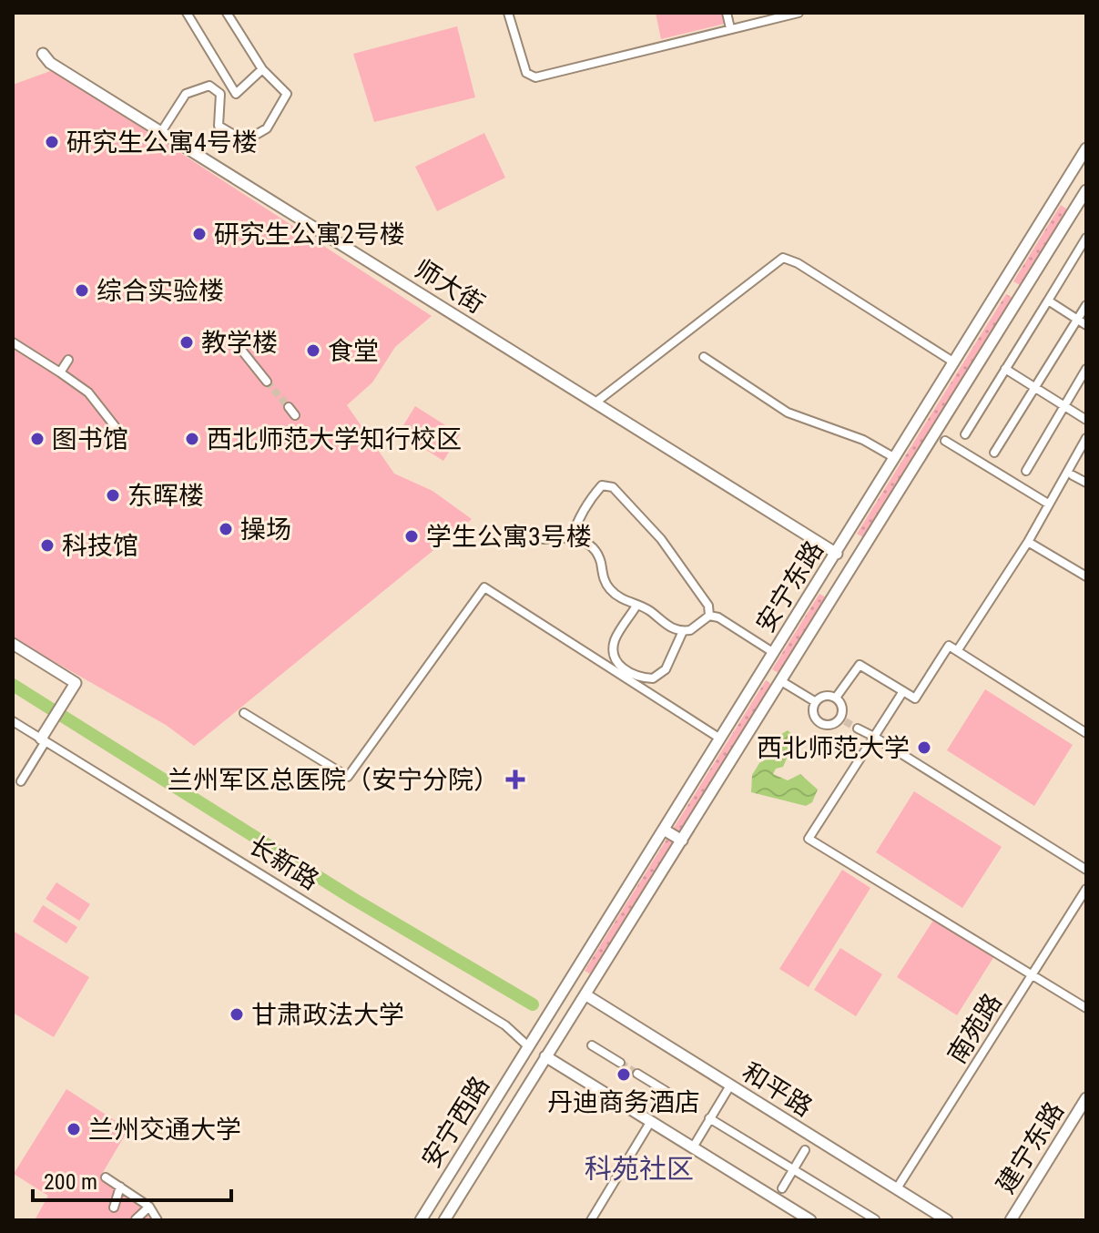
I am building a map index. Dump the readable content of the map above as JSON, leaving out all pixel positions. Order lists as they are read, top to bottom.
{
  "streets": {
    "main road": [
      "师大街",
      "安宁东路",
      "和平路",
      "安宁西路",
      "建宁东路"
    ],
    "street": ["长新路", "南苑路"]
  },
  "crossings": [
    ["师大街", "安宁东路"],
    ["安宁东路", "长新路"],
    ["安宁东路", "和平路"],
    ["安宁东路", "安宁西路"],
    ["长新路", "安宁西路"],
    ["南苑路", "和平路"]
  ],
  "districts": ["科苑社区"],
  "places": {
    "other": [
      "研究生公寓4号楼",
      "研究生公寓2号楼",
      "综合实验楼",
      "教学楼",
      "食堂",
      "图书馆",
      "西北师范大学知行校区",
      "东晖楼",
      "操场",
      "学生公寓3号楼",
      "科技馆",
      "西北师范大学",
      "甘肃政法大学",
      "丹迪商务酒店",
      "兰州交通大学"
    ],
    "health": ["兰州军区总医院（安宁分院）"]
  },
  "scale_bar": "200 m"
}
